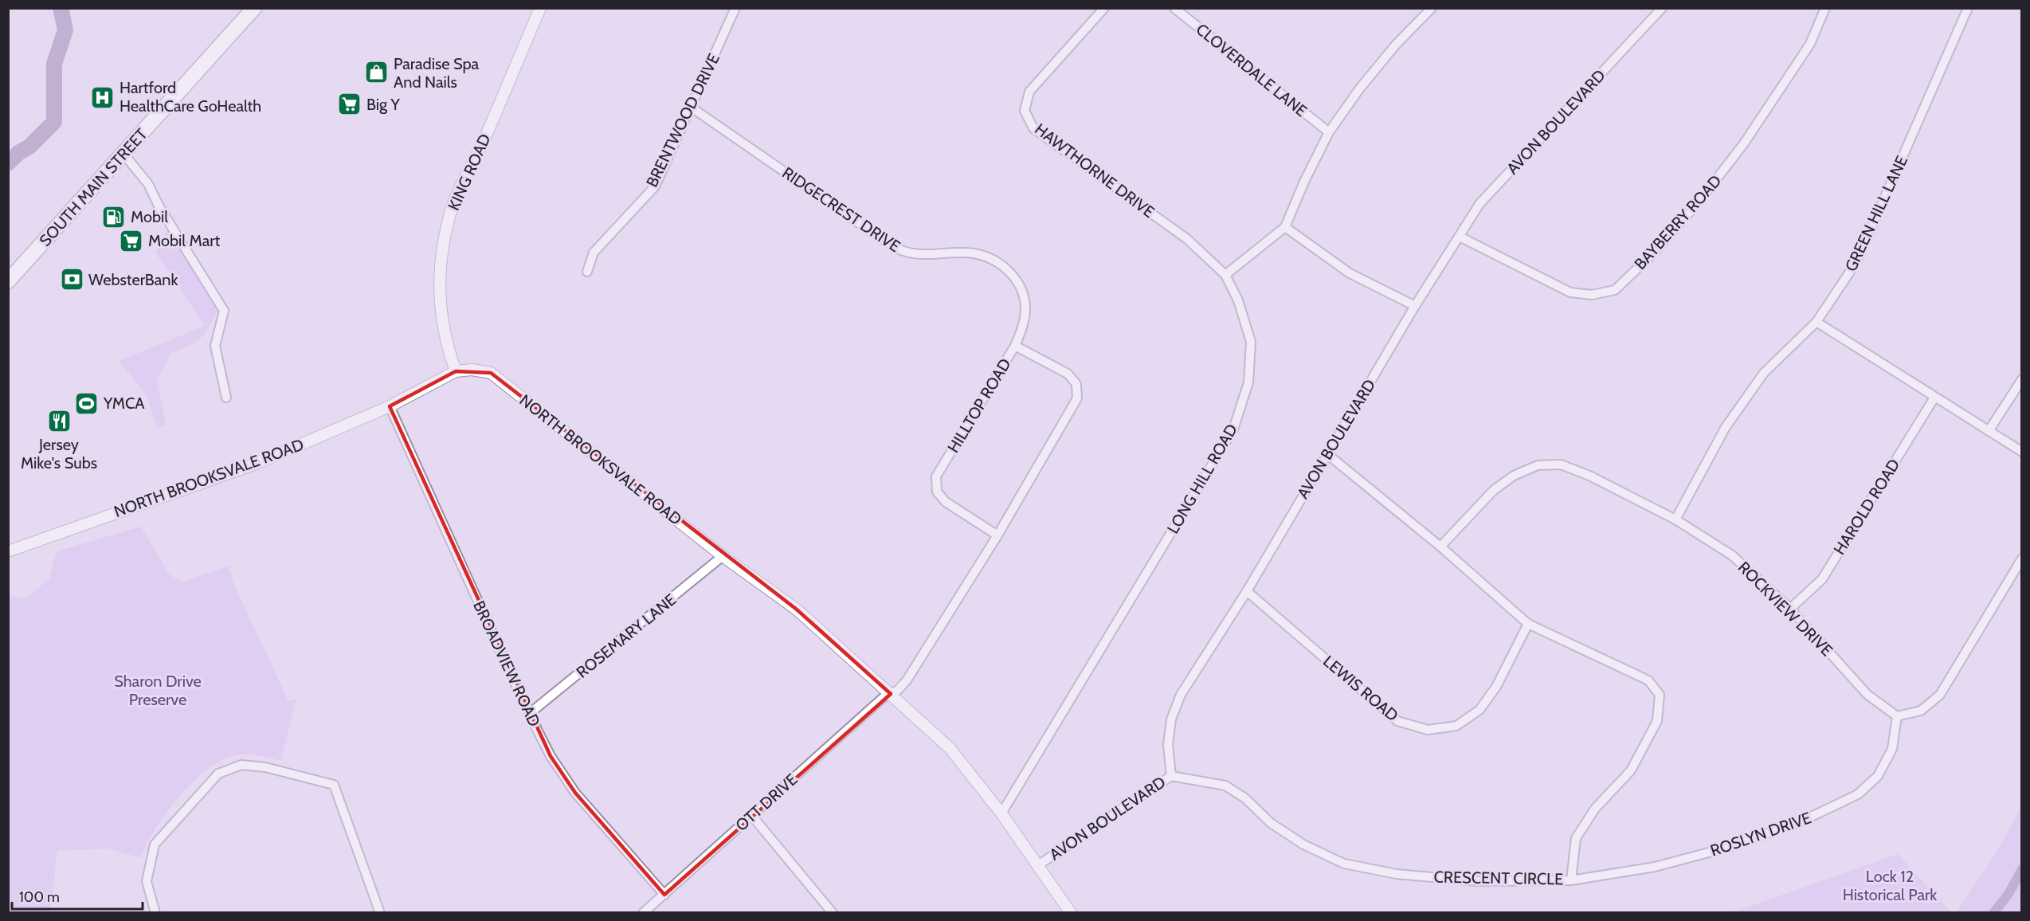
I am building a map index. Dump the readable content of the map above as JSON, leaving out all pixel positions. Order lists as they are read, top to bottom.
{
  "streets": {
    "highway": ["SOUTH MAIN STREET"],
    "main road": ["KING ROAD", "NORTH BROOKSVALE ROAD"],
    "street": [
      "CLOVERDALE LANE",
      "BRENTWOOD DRIVE",
      "AVON BOULEVARD",
      "HAWTHORNE DRIVE",
      "RIDGECREST DRIVE",
      "GREEN HILL LANE",
      "BAYBERRY ROAD",
      "HILLTOP ROAD",
      "LONG HILL ROAD",
      "HAROLD ROAD",
      "ROCKVIEW DRIVE",
      "ROSEMARY LANE",
      "BROADVIEW ROAD",
      "LEWIS ROAD",
      "OTT DRIVE",
      "ROSLYN DRIVE",
      "CRESCENT CIRCLE"
    ]
  },
  "crossings": [
    ["BRENTWOOD DRIVE", "RIDGECREST DRIVE"],
    ["AVON BOULEVARD", "BAYBERRY ROAD"],
    ["AVON BOULEVARD", "NORTH BROOKSVALE ROAD"],
    ["AVON BOULEVARD", "LEWIS ROAD"],
    ["AVON BOULEVARD", "CRESCENT CIRCLE"],
    ["HAWTHORNE DRIVE", "LONG HILL ROAD"],
    ["KING ROAD", "NORTH BROOKSVALE ROAD"],
    ["RIDGECREST DRIVE", "HILLTOP ROAD"],
    ["GREEN HILL LANE", "ROCKVIEW DRIVE"],
    ["HILLTOP ROAD", "NORTH BROOKSVALE ROAD"],
    ["HILLTOP ROAD", "OTT DRIVE"],
    ["NORTH BROOKSVALE ROAD", "LONG HILL ROAD"],
    ["NORTH BROOKSVALE ROAD", "ROSEMARY LANE"],
    ["NORTH BROOKSVALE ROAD", "BROADVIEW ROAD"],
    ["NORTH BROOKSVALE ROAD", "OTT DRIVE"],
    ["HAROLD ROAD", "ROCKVIEW DRIVE"],
    ["ROCKVIEW DRIVE", "ROSLYN DRIVE"],
    ["ROCKVIEW DRIVE", "CRESCENT CIRCLE"],
    ["ROSEMARY LANE", "BROADVIEW ROAD"],
    ["BROADVIEW ROAD", "OTT DRIVE"],
    ["LEWIS ROAD", "CRESCENT CIRCLE"],
    ["ROSLYN DRIVE", "CRESCENT CIRCLE"]
  ],
  "parks": ["Sharon Drive Preserve", "Lock 12 Historical Park"],
  "places": {
    "shop": ["Paradise Spa And Nails"],
    "hospital": ["Hartford HealthCare GoHealth"],
    "supermarket": ["Big Y", "Mobil Mart"],
    "fuel station": ["Mobil"],
    "bank": ["WebsterBank"],
    "sports": ["YMCA"],
    "restaurant": ["Jersey Mike's Subs"]
  },
  "scale_bar": "100 m"
}
